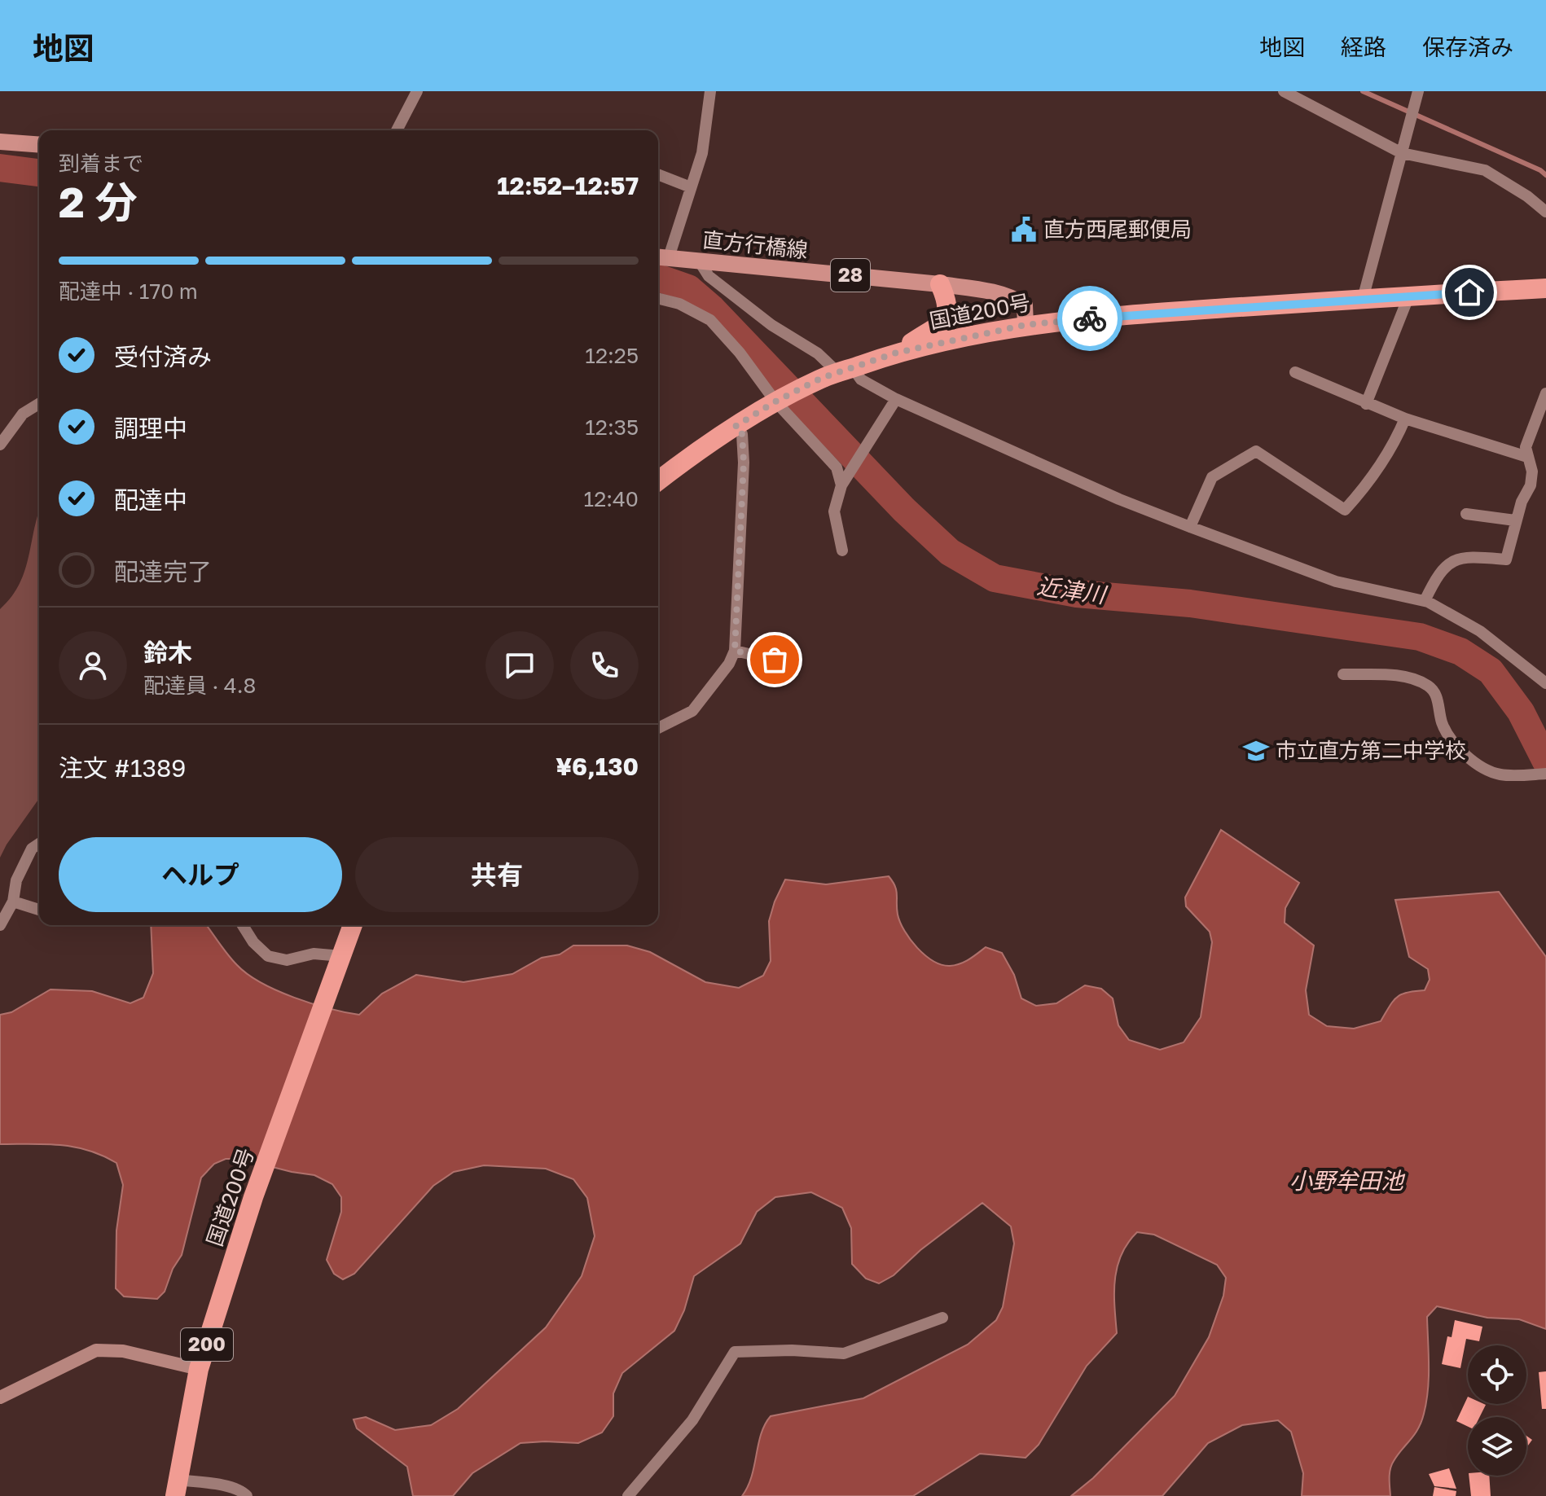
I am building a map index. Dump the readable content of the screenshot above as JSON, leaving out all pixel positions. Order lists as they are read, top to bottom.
{
  "streets": {
    "highway": ["国道200号", "200"],
    "main road": ["直方行橋線", "28"]
  },
  "crossings": [
    ["直方行橋線", "国道200号"]
  ],
  "water": ["近津川", "小野牟田池"],
  "places": {
    "public building": ["直方西尾郵便局"],
    "school or university": ["市立直方第二中学校"]
  },
  "page": {
    "header": "地図",
    "nav": ["地図", "経路", "保存済み"],
    "heading": ["2 分", "到着まで", "12:52–12:57"],
    "panel": [
      "鈴木",
      "配達員 · 4.8",
      "注文 #1389",
      "¥6,130"
    ],
    "bar": "配達中 · 170 m",
    "list": [
      ["受付済み", "12:25"],
      ["調理中", "12:35"],
      ["配達中", "12:40"],
      "配達完了"
    ],
    "buttons": ["ヘルプ", "共有"]
  }
}
